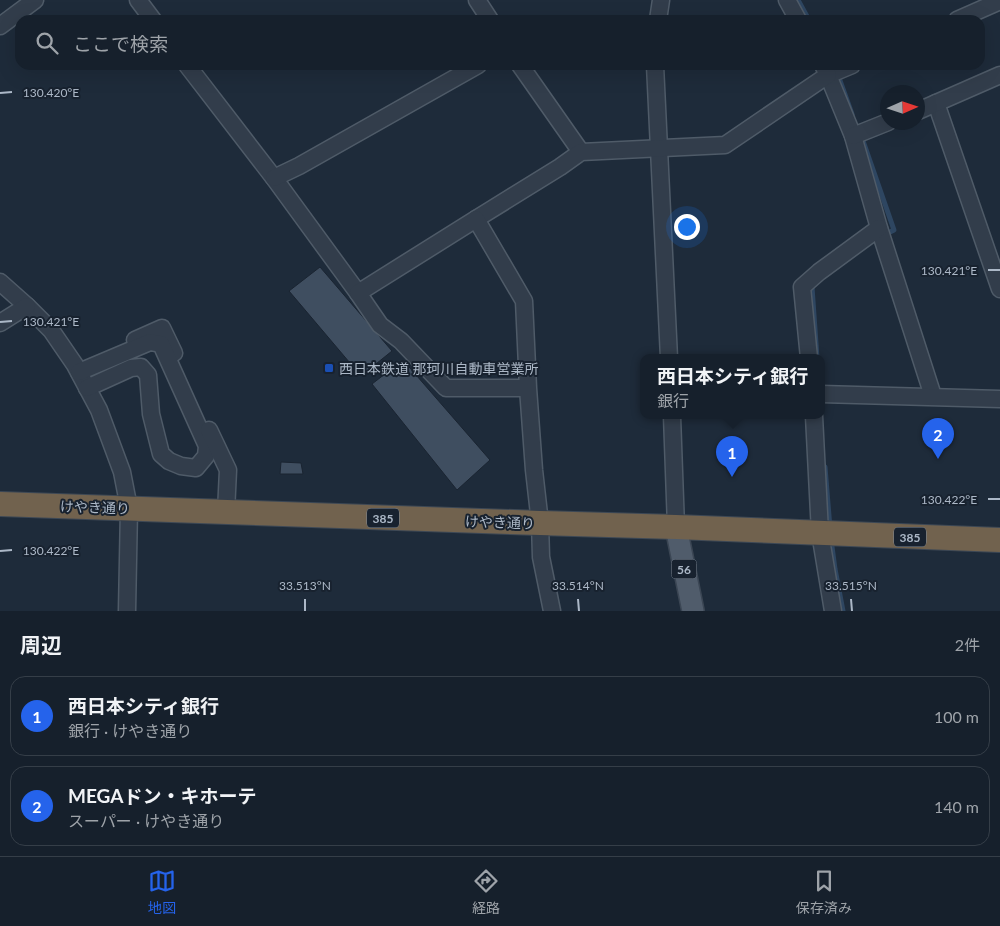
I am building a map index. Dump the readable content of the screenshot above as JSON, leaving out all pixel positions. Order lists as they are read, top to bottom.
{
  "streets": {
    "highway": ["けやき通り", "385"],
    "main road": ["56"]
  },
  "crossings": [
    ["けやき通り", "56"]
  ],
  "places": {
    "transit": ["西日本鉄道 那珂川自動車営業所"]
  },
  "north": "right",
  "page": {
    "search": "ここで検索",
    "popup": ["西日本シティ銀行", "銀行"],
    "pins": ["2", "1"],
    "heading": ["周辺", "2件"],
    "list": [
      {
        "mark": "1",
        "name": "西日本シティ銀行",
        "note": "銀行 · けやき通り",
        "value": "100 m"
      },
      {
        "mark": "2",
        "name": "MEGAドン・キホーテ",
        "note": "スーパー · けやき通り",
        "value": "140 m"
      }
    ],
    "nav": ["地図", "経路", "保存済み"]
  },
  "coordinates": [
    "130.420°E",
    "130.421°E",
    "130.422°E",
    "33.513°N",
    "33.514°N",
    "33.515°N"
  ]
}
